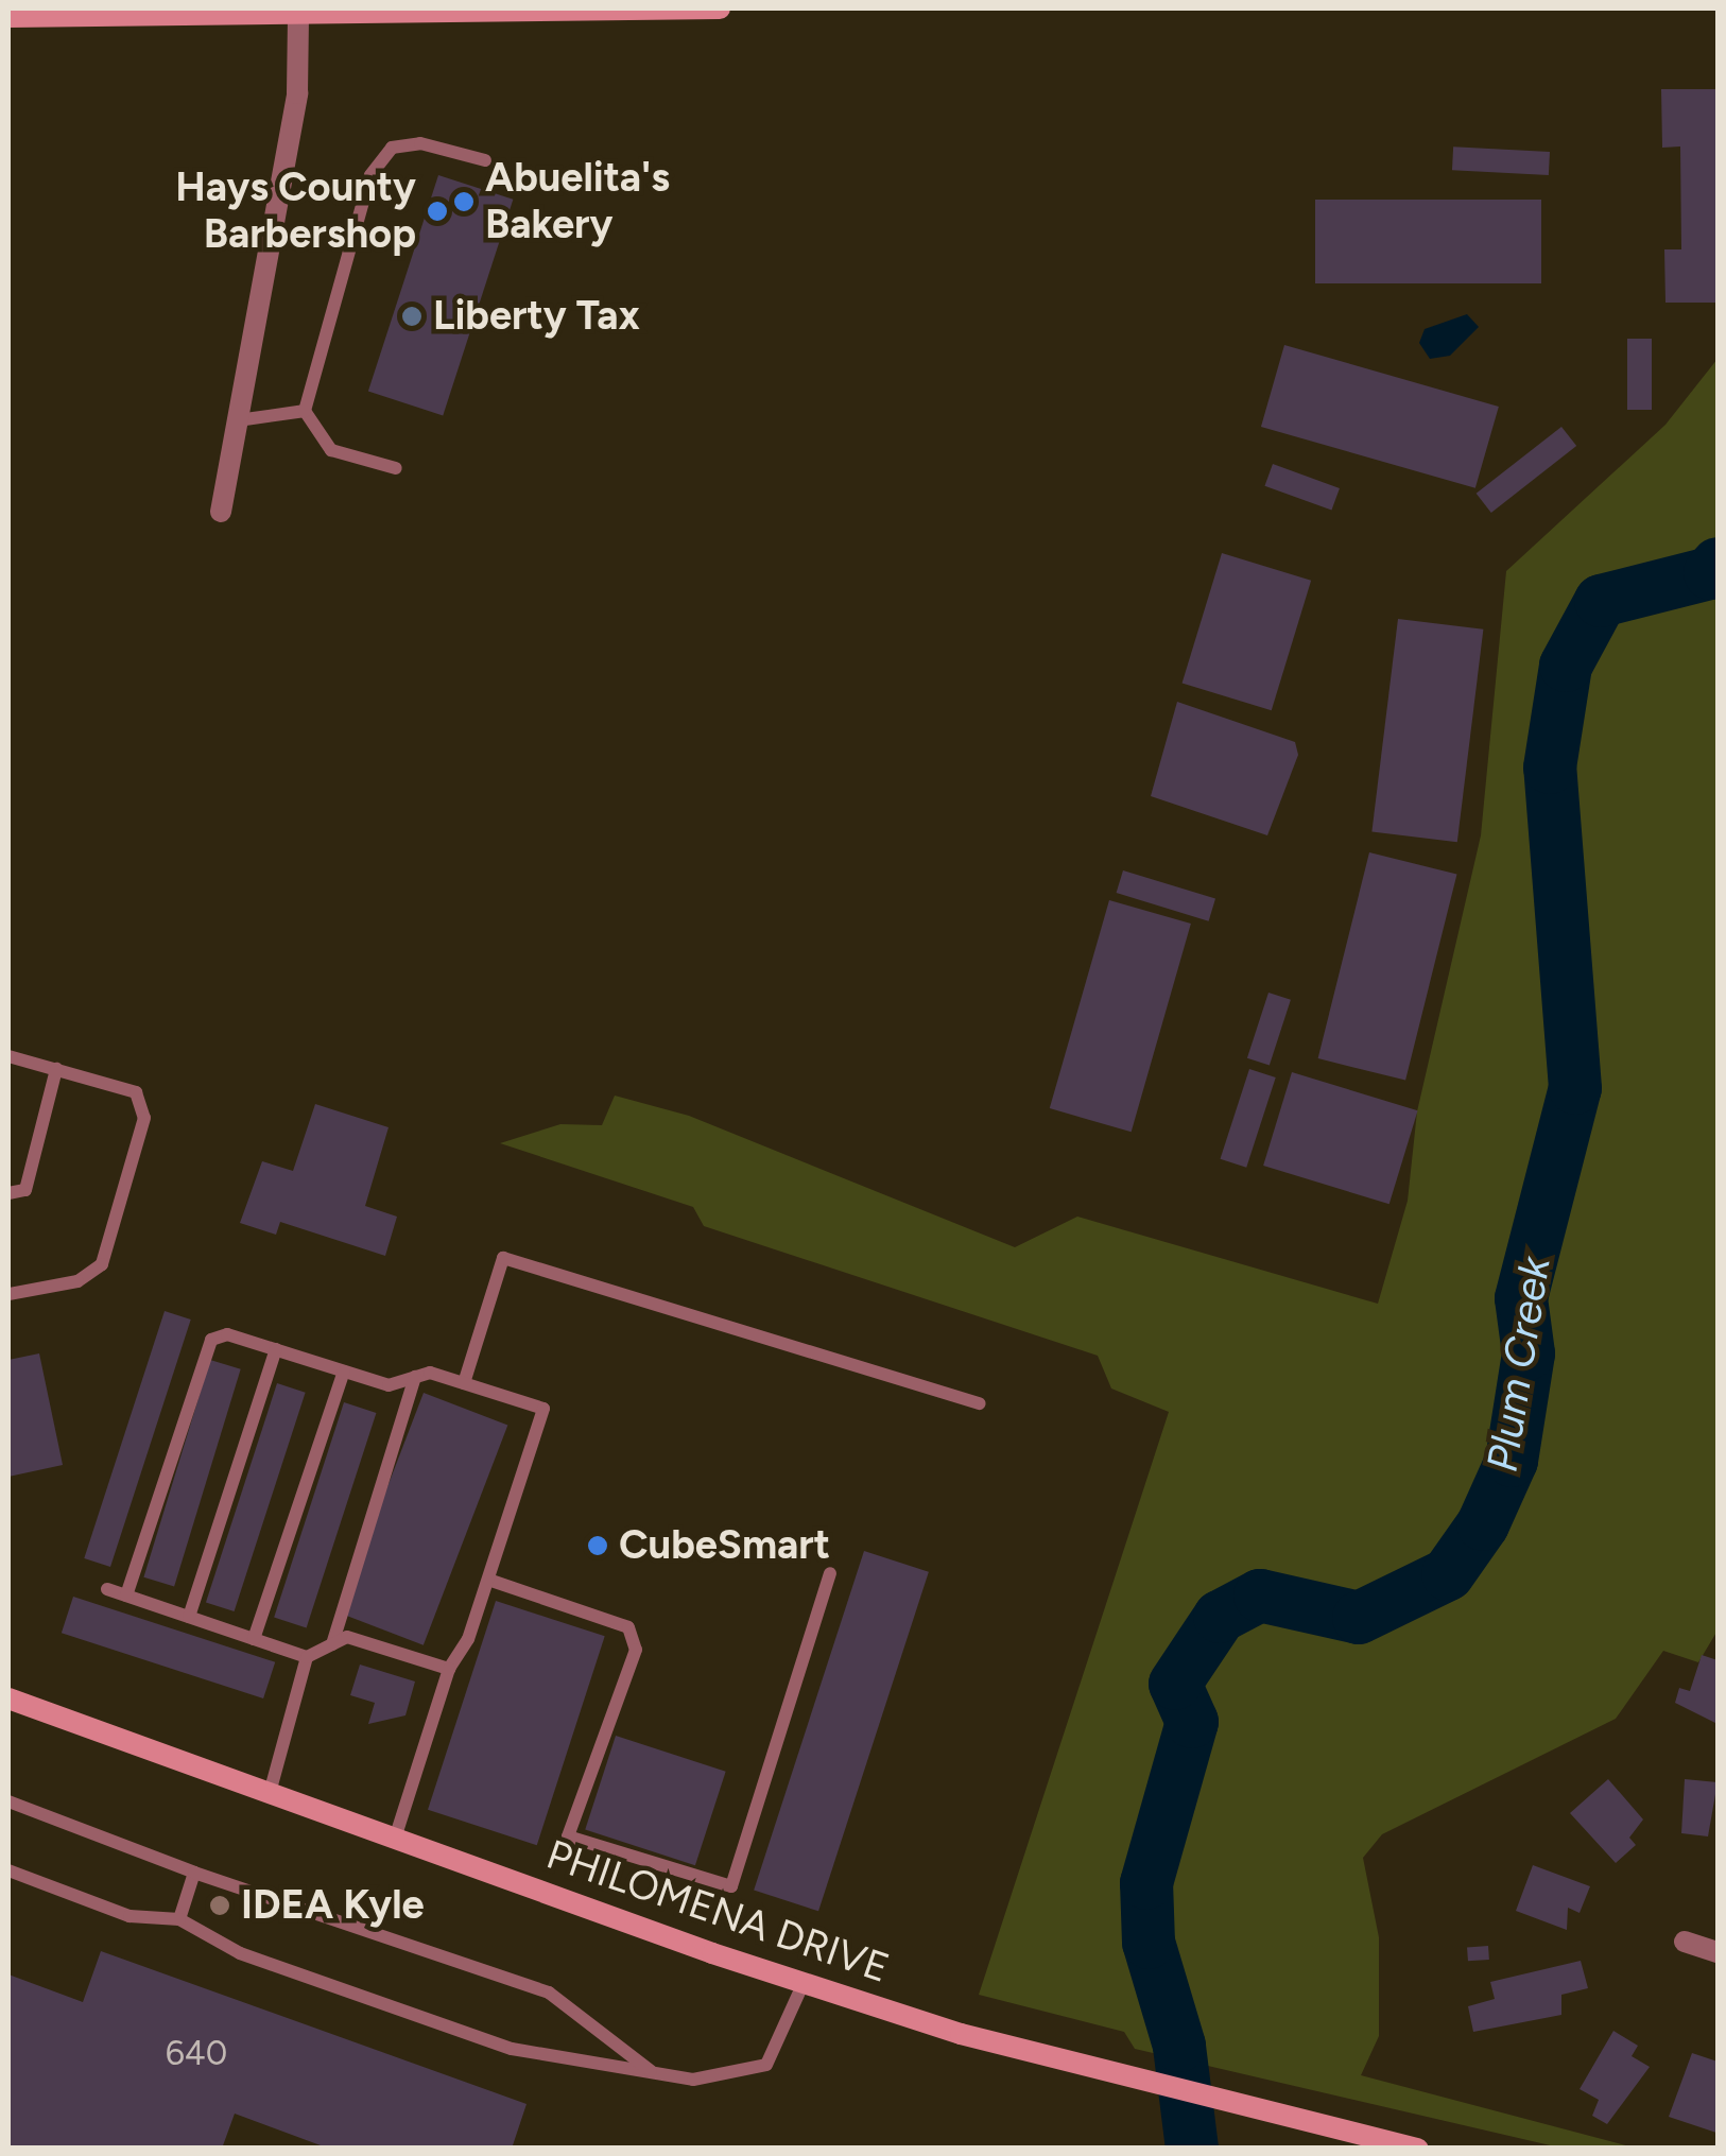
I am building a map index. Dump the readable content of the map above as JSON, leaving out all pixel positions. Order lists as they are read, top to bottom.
{
  "streets": {
    "street": ["PHILOMENA DRIVE"]
  },
  "water": ["Plum Creek"],
  "places": [
    "Abuelita's Bakery",
    "Hays County Barbershop",
    "Liberty Tax",
    "CubeSmart",
    "IDEA Kyle"
  ],
  "house_numbers": ["640"]
}
